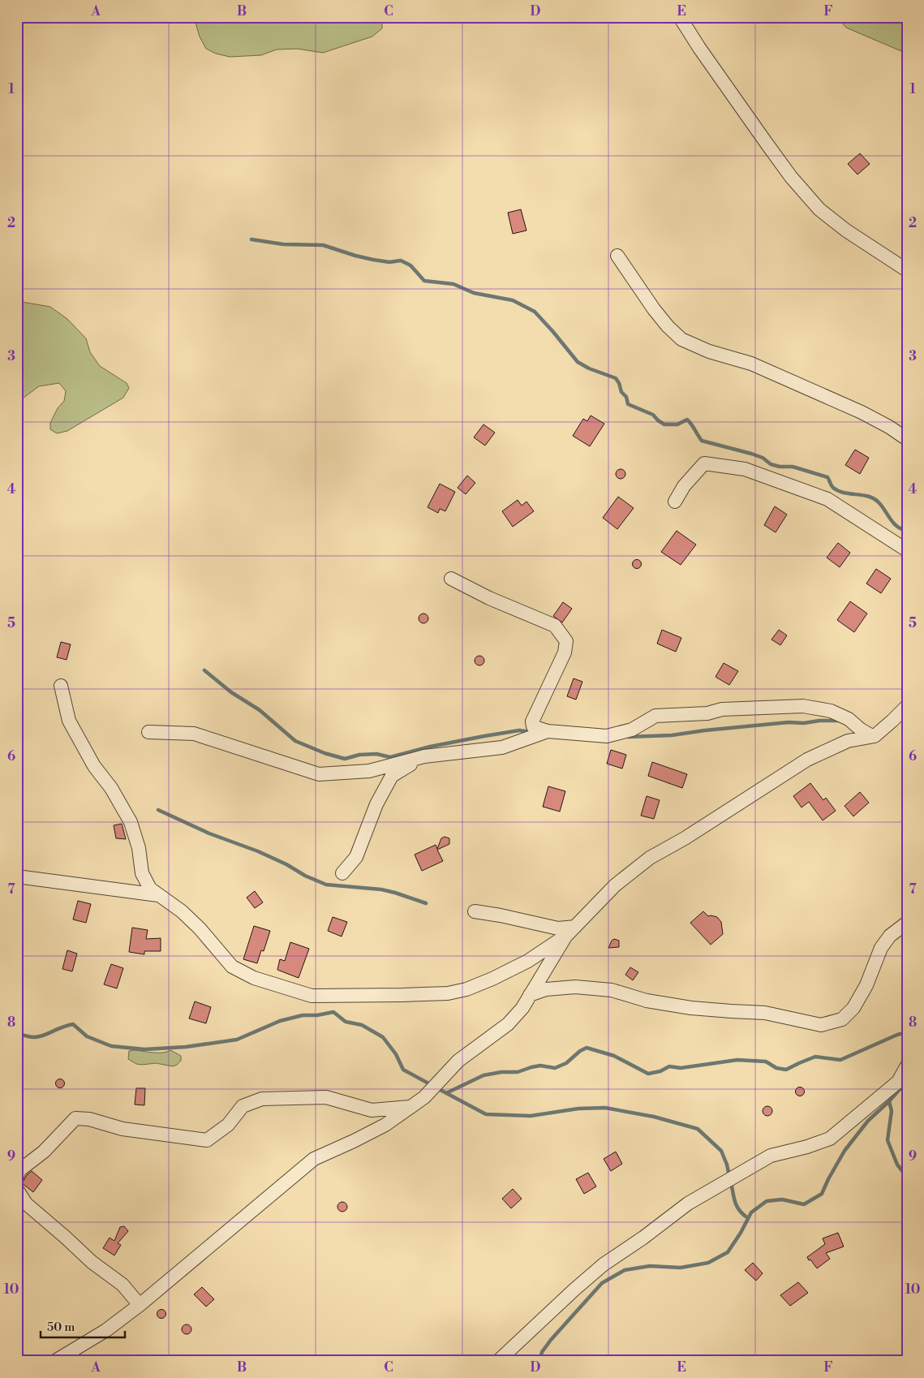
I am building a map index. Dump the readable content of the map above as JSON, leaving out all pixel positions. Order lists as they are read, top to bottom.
{
  "scale_bar": "50 m",
  "grid": {
    "columns": [
      "A",
      "B",
      "C",
      "D",
      "E",
      "F"
    ],
    "rows": [
      "1",
      "2",
      "3",
      "4",
      "5",
      "6",
      "7",
      "8",
      "9",
      "10"
    ]
  }
}
